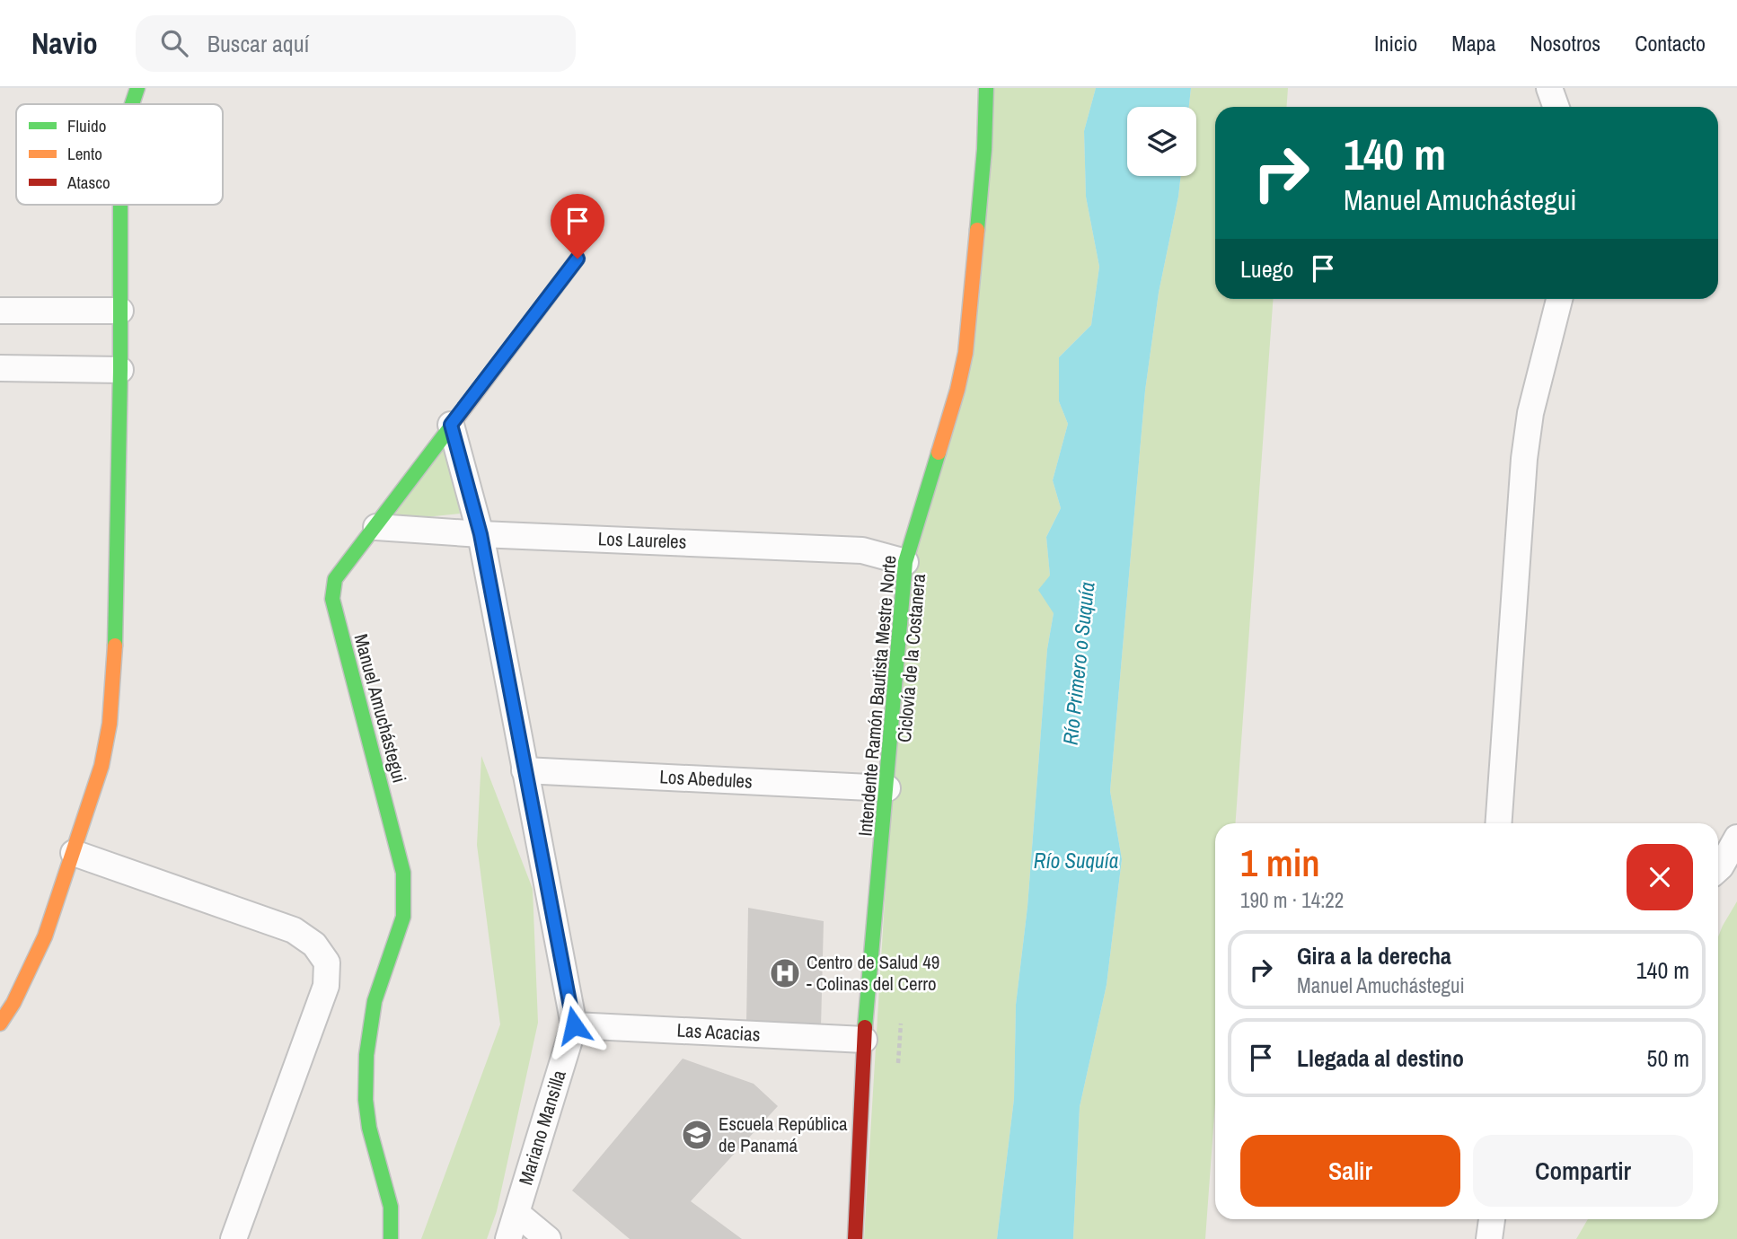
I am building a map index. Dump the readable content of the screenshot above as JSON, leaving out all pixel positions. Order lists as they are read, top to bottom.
{
  "streets": {
    "street": [
      "Los Laureles",
      "Intendente Ramón Bautista Mestre Norte",
      "Manuel Amuchástegui",
      "Los Abedules",
      "Las Acacias",
      "Mariano Mansilla"
    ]
  },
  "crossings": [
    ["Los Laureles", "Intendente Ramón Bautista Mestre Norte"],
    ["Los Laureles", "Manuel Amuchástegui"],
    ["Los Laureles", "Mariano Mansilla"],
    ["Intendente Ramón Bautista Mestre Norte", "Los Abedules"],
    ["Intendente Ramón Bautista Mestre Norte", "Las Acacias"],
    ["Manuel Amuchástegui", "Mariano Mansilla"],
    ["Los Abedules", "Mariano Mansilla"],
    ["Las Acacias", "Mariano Mansilla"]
  ],
  "water": ["Río Primero o Suquía", "Río Suquía"],
  "places": {
    "hospital": ["Centro de Salud 49 - Colinas del Cerro"],
    "school or university": ["Escuela República de Panamá"]
  },
  "legend": ["Fluido", "Lento", "Atasco"],
  "page": {
    "header": "Navio",
    "search": "Buscar aquí",
    "nav": [
      "Inicio",
      "Mapa",
      "Nosotros",
      "Contacto"
    ],
    "turn": ["140 m", "Manuel Amuchástegui"],
    "then": "Luego",
    "heading": ["1 min", "190 m · 14:22"],
    "list": [
      {
        "name": "Gira a la derecha",
        "note": "Manuel Amuchástegui",
        "value": "140 m"
      },
      {
        "name": "Llegada al destino",
        "value": "50 m"
      }
    ],
    "buttons": ["Salir", "Compartir"]
  }
}
